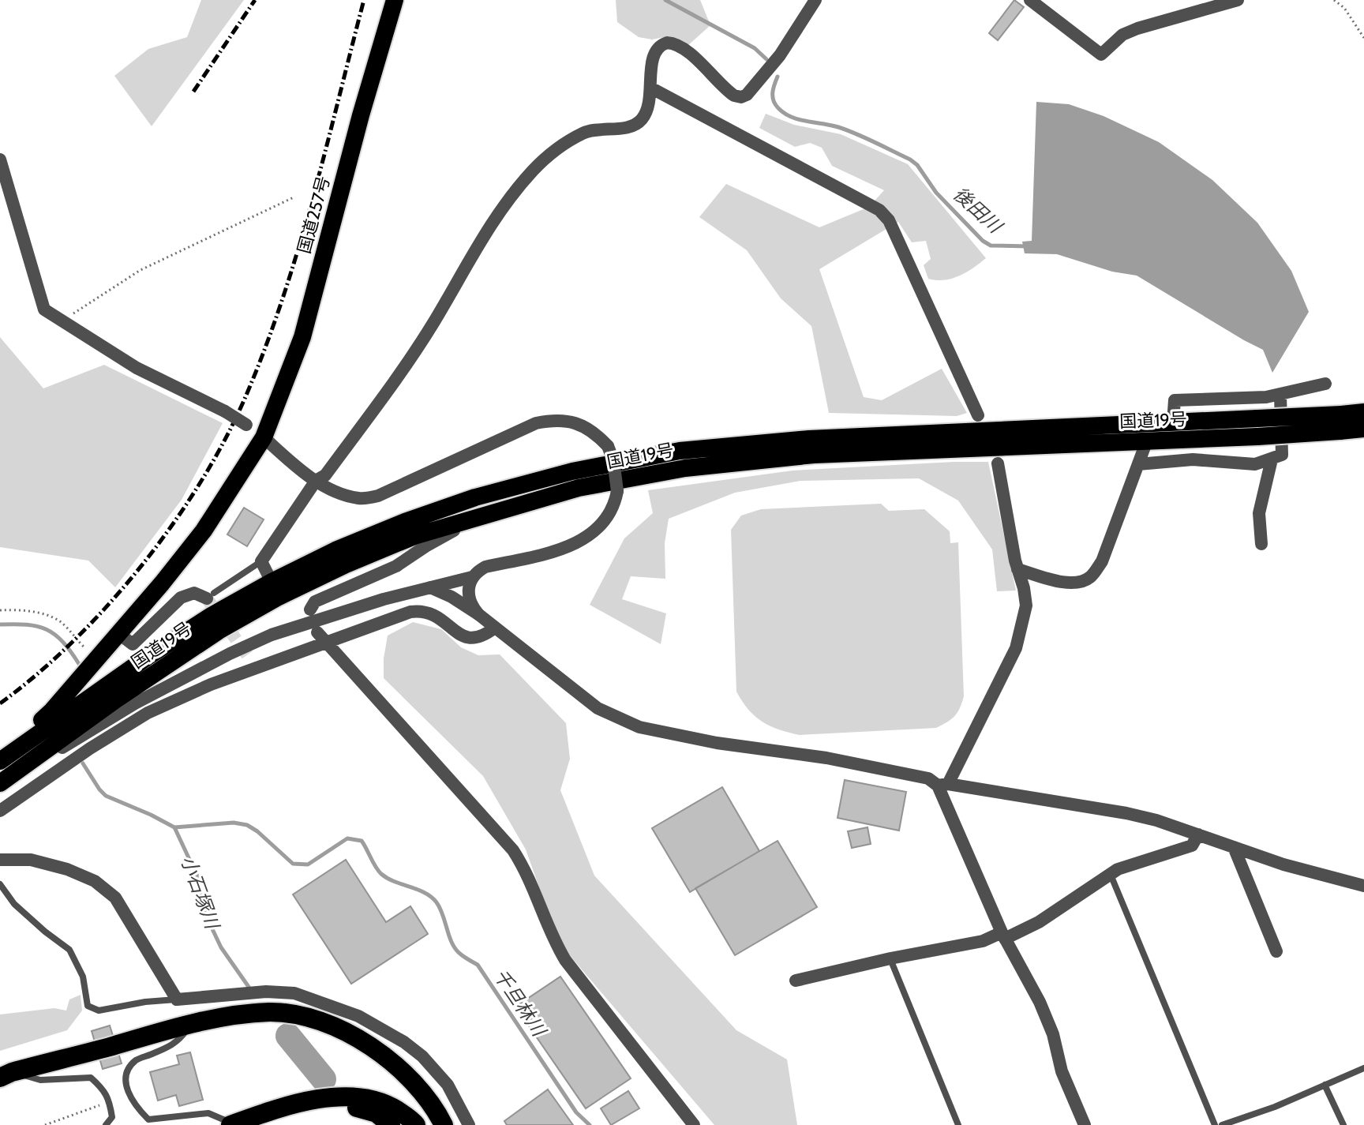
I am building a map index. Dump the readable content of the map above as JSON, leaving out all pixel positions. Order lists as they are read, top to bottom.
{
  "streets": {
    "highway": ["国道257号", "国道19号"]
  },
  "crossings": [
    ["国道257号", "国道19号"]
  ],
  "water": ["後田川", "小石塚川", "千旦林川"]
}
